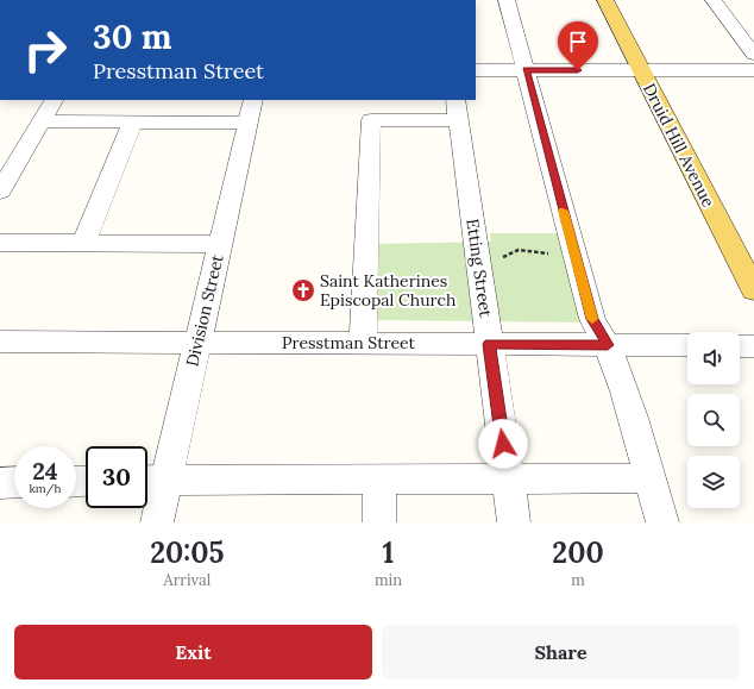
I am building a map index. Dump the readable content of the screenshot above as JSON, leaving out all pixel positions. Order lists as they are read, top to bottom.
{
  "streets": {
    "main road": ["Druid Hill Avenue"],
    "street": ["Etting Street", "Division Street", "Presstman Street"]
  },
  "crossings": [
    ["Etting Street", "Presstman Street"],
    ["Division Street", "Presstman Street"]
  ],
  "places": {
    "church": ["Saint Katherines Episcopal Church"]
  },
  "page": {
    "turn": ["30 m", "Presstman Street"],
    "speed": "24 km/h",
    "limit": "30",
    "eta": [
      "20:05",
      "Arrival",
      "1",
      "min",
      "200",
      "m"
    ],
    "buttons": ["Exit", "Share"]
  }
}
